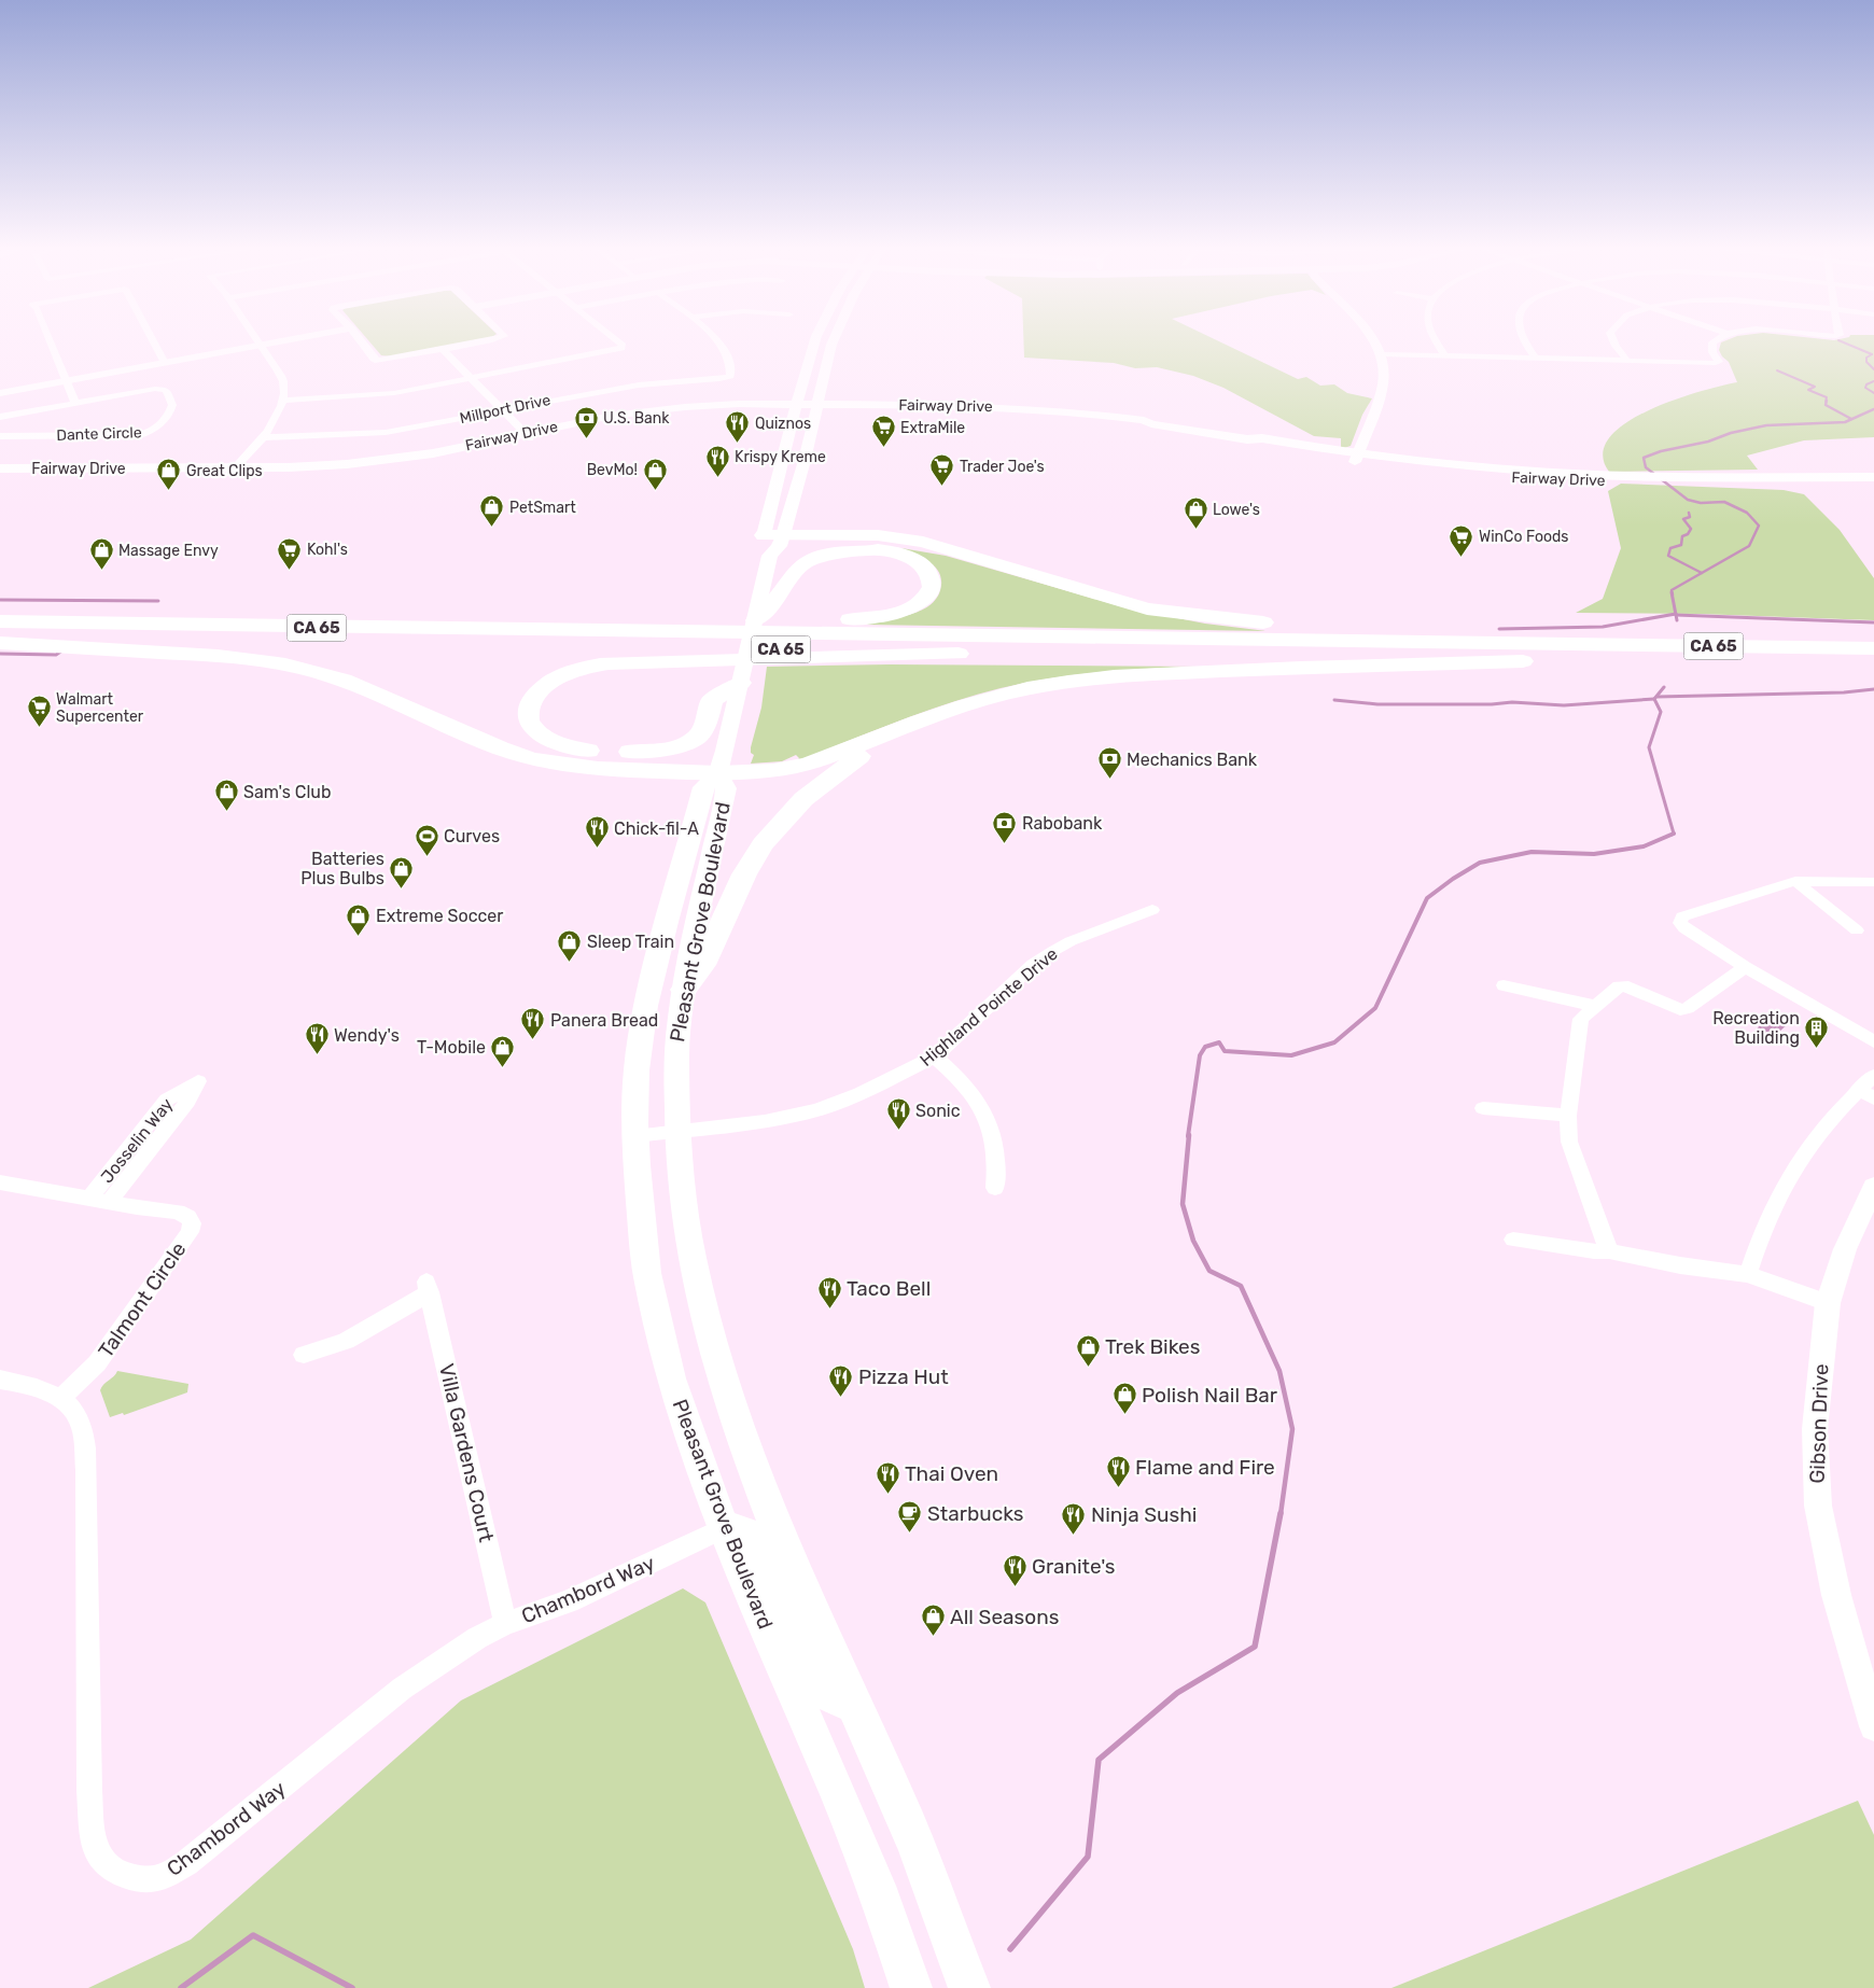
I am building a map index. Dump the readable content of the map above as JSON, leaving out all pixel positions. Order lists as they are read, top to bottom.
{
  "streets": {
    "highway": ["CA 65"],
    "main road": ["Fairway Drive", "Pleasant Grove Boulevard"],
    "street": [
      "Millport Drive",
      "Dante Circle",
      "Highland Pointe Drive",
      "Josselin Way",
      "Talmont Circle",
      "Gibson Drive",
      "Villa Gardens Court",
      "Chambord Way"
    ]
  },
  "crossings": [
    ["Fairway Drive", "Pleasant Grove Boulevard"],
    ["Pleasant Grove Boulevard", "Highland Pointe Drive"],
    ["Pleasant Grove Boulevard", "Chambord Way"],
    ["Josselin Way", "Talmont Circle"],
    ["Talmont Circle", "Chambord Way"],
    ["Villa Gardens Court", "Chambord Way"]
  ],
  "places": {
    "bank": ["U.S. Bank", "Mechanics Bank", "Rabobank"],
    "restaurant": [
      "Quiznos",
      "Krispy Kreme",
      "Chick-fil-A",
      "Panera Bread",
      "Wendy's",
      "Sonic",
      "Taco Bell",
      "Pizza Hut",
      "Flame and Fire",
      "Thai Oven",
      "Ninja Sushi",
      "Granite's"
    ],
    "supermarket": [
      "ExtraMile",
      "Trader Joe's",
      "WinCo Foods",
      "Kohl's",
      "Walmart Supercenter"
    ],
    "shop": [
      "BevMo!",
      "Great Clips",
      "PetSmart",
      "Lowe's",
      "Massage Envy",
      "Sam's Club",
      "Batteries Plus Bulbs",
      "Extreme Soccer",
      "Sleep Train",
      "T-Mobile",
      "Trek Bikes",
      "Polish Nail Bar",
      "All Seasons"
    ],
    "sports": ["Curves"],
    "building": ["Recreation Building"],
    "cafe": ["Starbucks"]
  }
}
